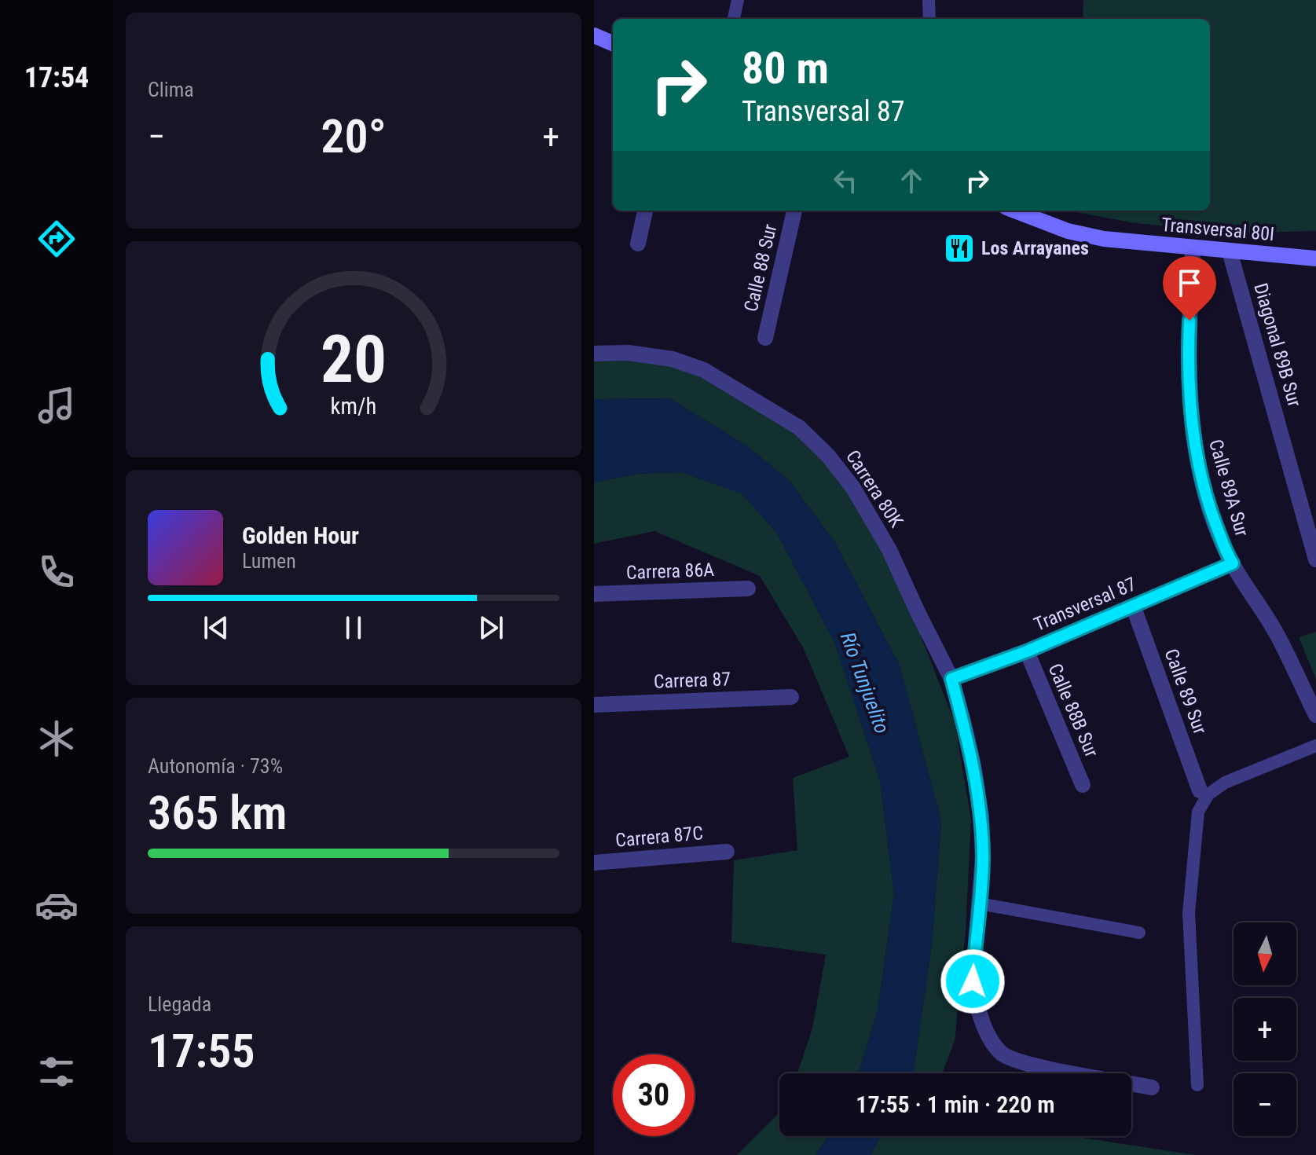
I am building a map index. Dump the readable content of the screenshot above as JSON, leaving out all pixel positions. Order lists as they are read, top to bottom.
{
  "streets": {
    "main road": ["Transversal 80I"],
    "street": [
      "Calle 88 Sur",
      "Diagonal 89B Sur",
      "Calle 89A Sur",
      "Carrera 80K",
      "Carrera 86A",
      "Transversal 87",
      "Carrera 87",
      "Calle 89 Sur",
      "Calle 88B Sur",
      "Carrera 87C"
    ]
  },
  "crossings": [
    ["Transversal 80I", "Diagonal 89B Sur"],
    ["Transversal 80I", "Calle 89A Sur"],
    ["Calle 89A Sur", "Transversal 87"],
    ["Carrera 80K", "Transversal 87"],
    ["Transversal 87", "Calle 89 Sur"],
    ["Transversal 87", "Calle 88B Sur"]
  ],
  "water": ["Río Tunjuelito"],
  "places": {
    "restaurant": ["Los Arrayanes"]
  },
  "north": "bottom",
  "page": {
    "tabs": "17:54",
    "tile": [
      "Clima",
      ["Autonomía · 73%", "365 km"],
      ["Llegada", "17:55"]
    ],
    "turn": ["80 m", "Transversal 87"],
    "heat": ["−", "20°", "+"],
    "song": ["Golden Hour", "Lumen"],
    "map_buttons": ["+", "−"],
    "limit": "30",
    "trip": "17:55 · 1 min · 220 m",
    "gauge": ["20", "km/h"]
  }
}
